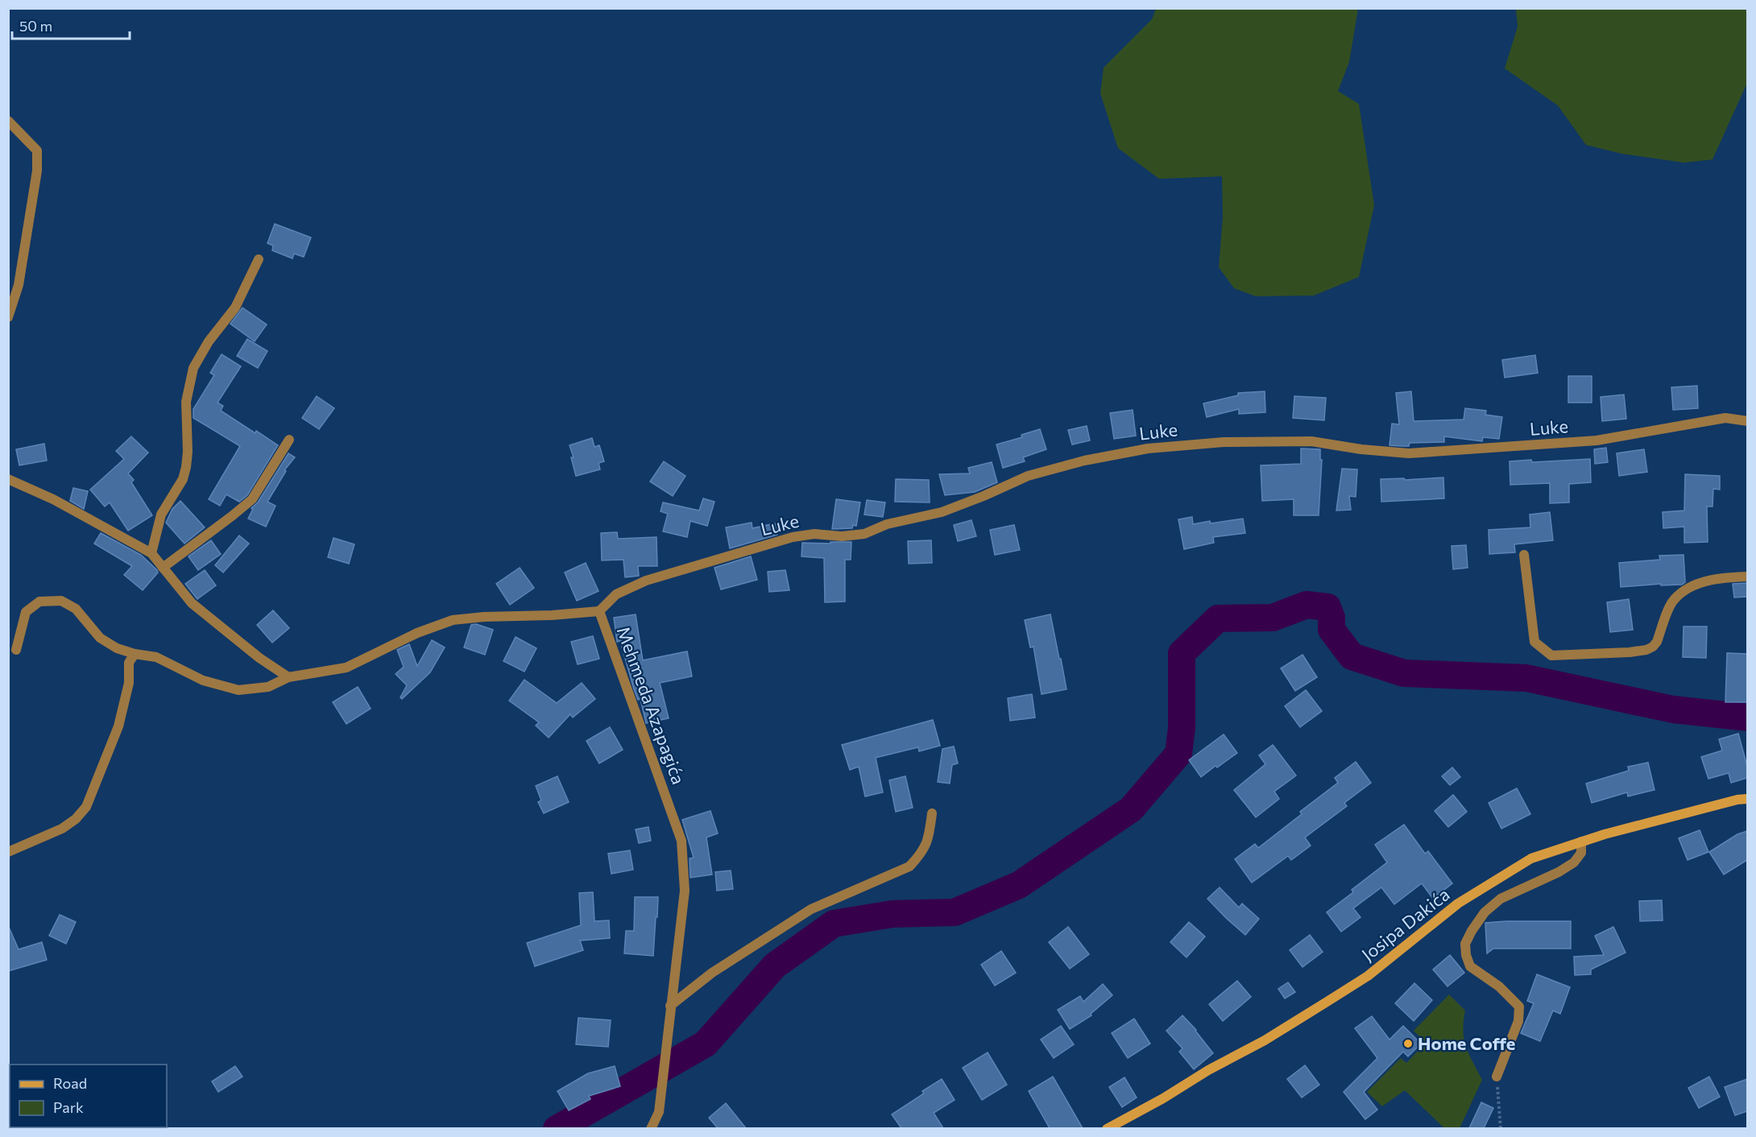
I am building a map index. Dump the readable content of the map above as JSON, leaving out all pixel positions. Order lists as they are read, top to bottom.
{
  "streets": {
    "main road": ["Josipa Dakića"],
    "street": ["Luke", "Mehmeda Azapagića"]
  },
  "crossings": [
    ["Luke", "Mehmeda Azapagića"]
  ],
  "places": ["Home Coffe"],
  "legend": ["Road", "Park"],
  "scale_bar": "50 m"
}
